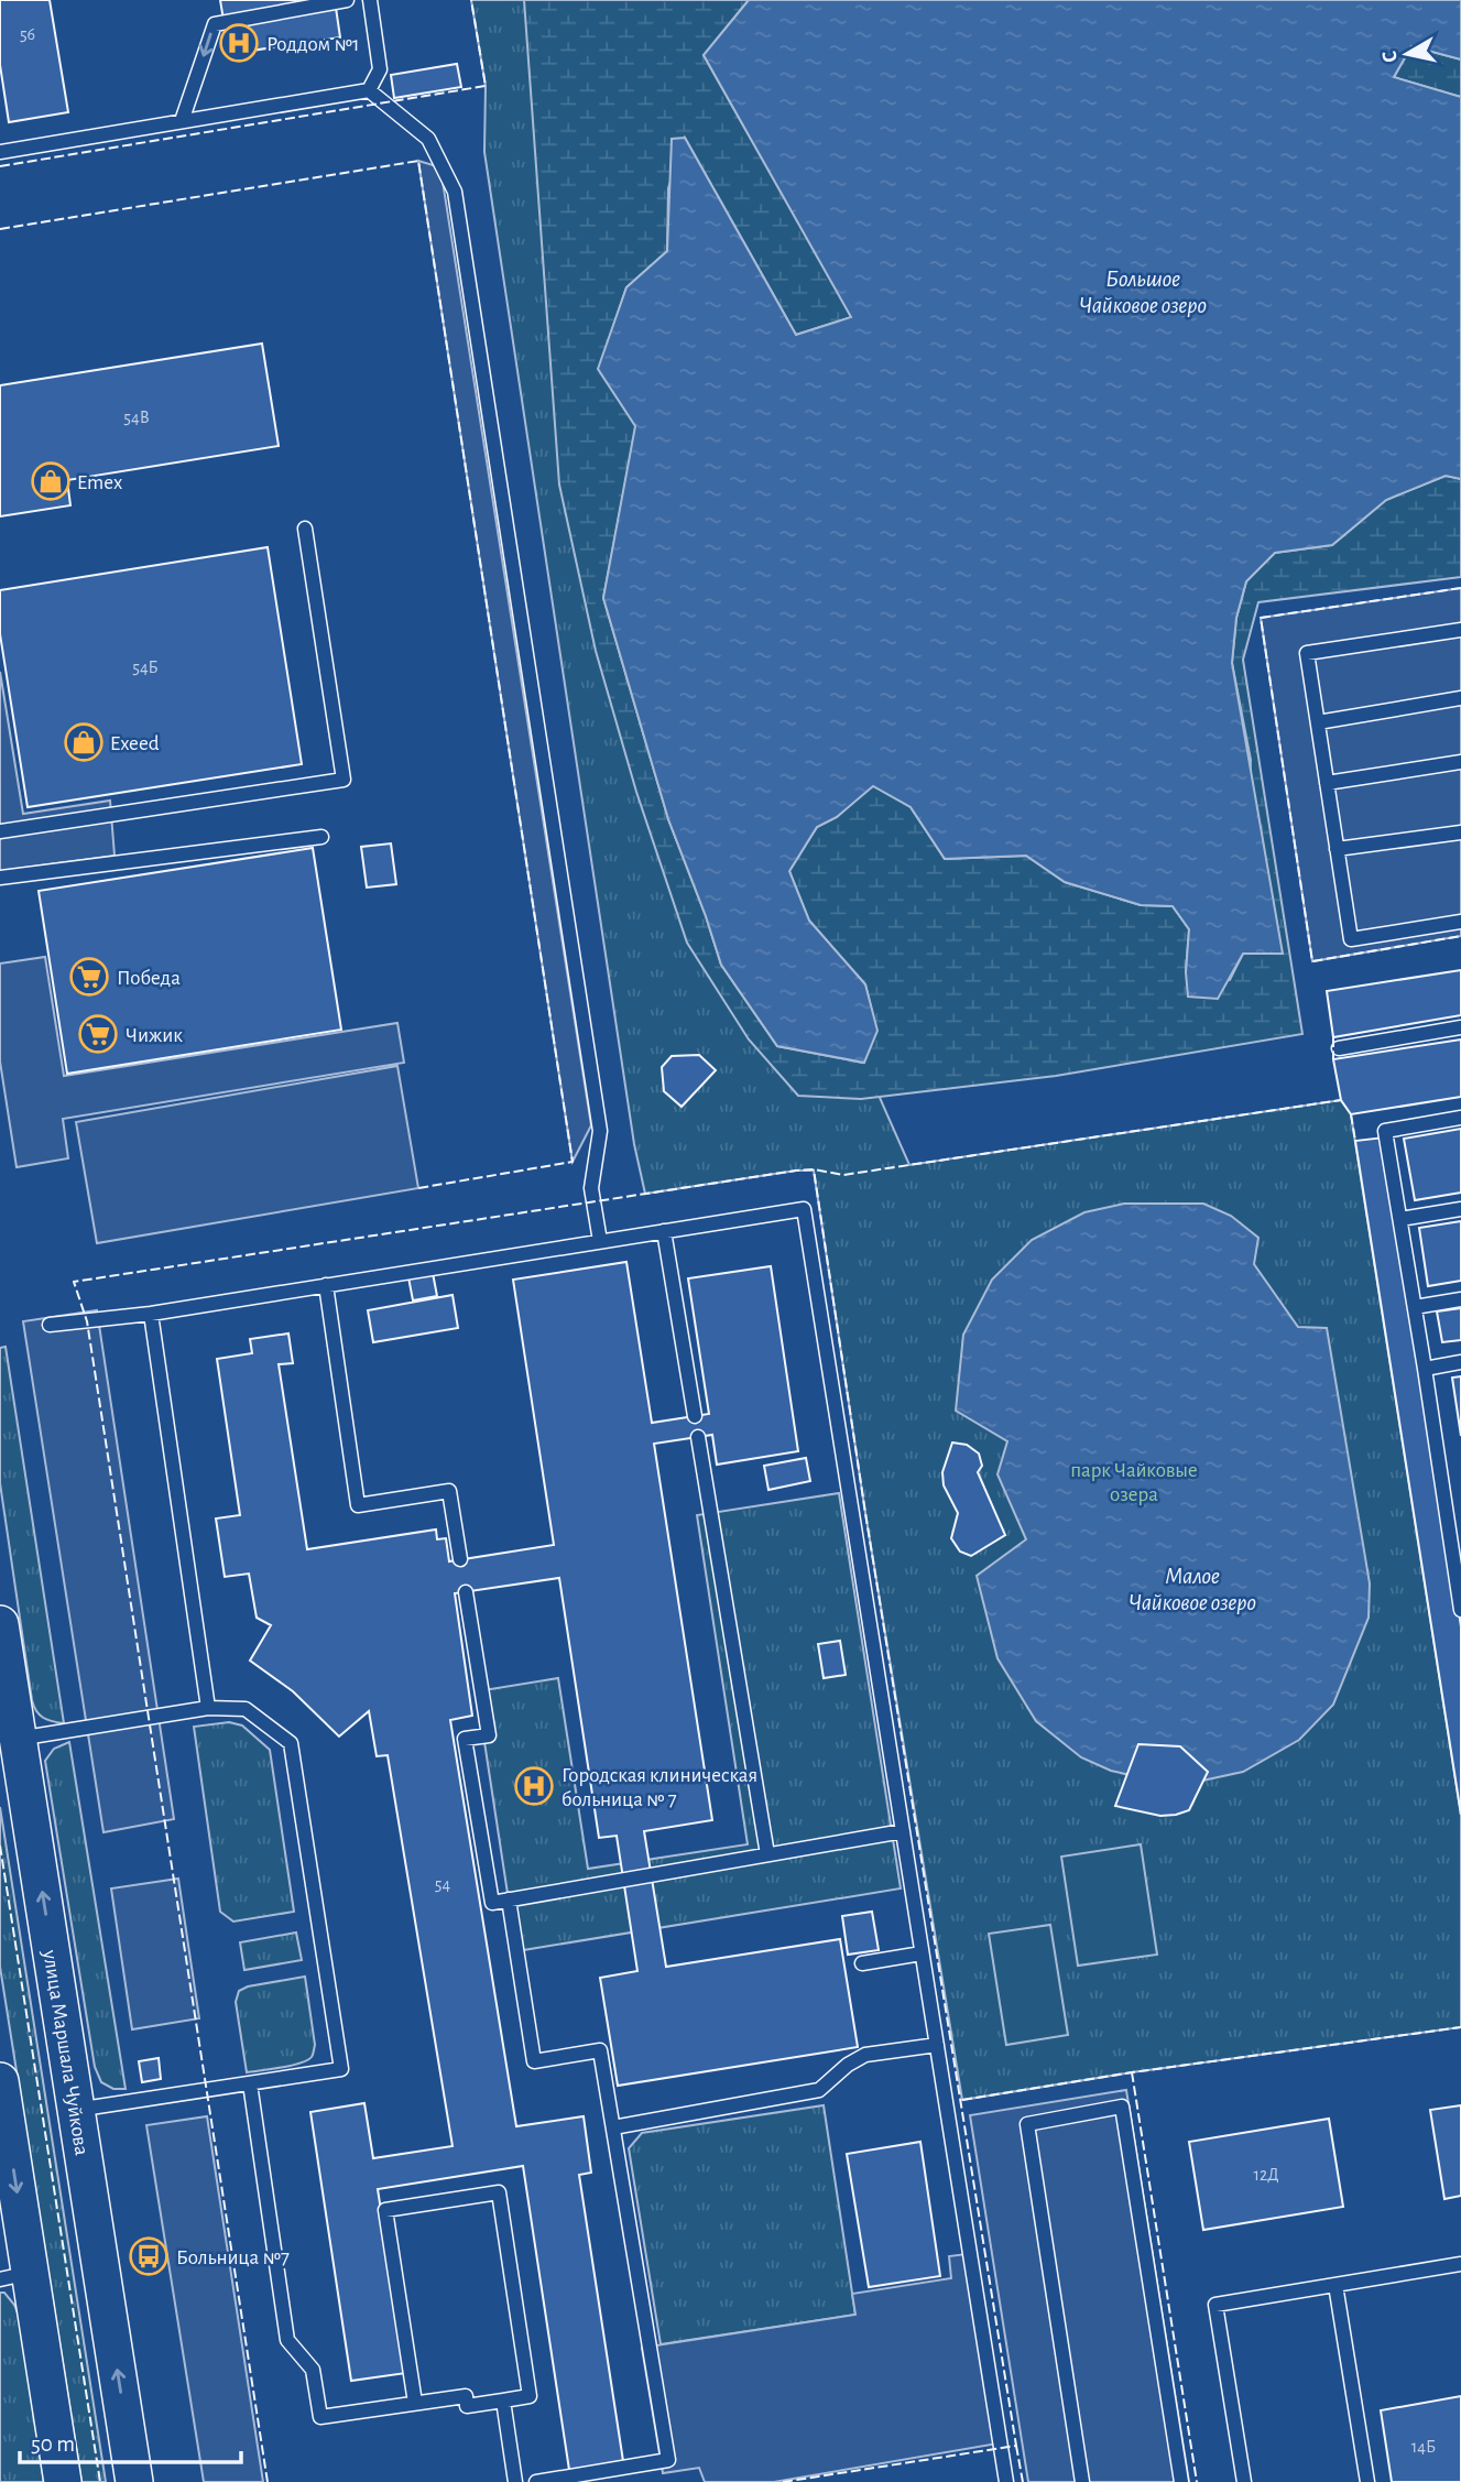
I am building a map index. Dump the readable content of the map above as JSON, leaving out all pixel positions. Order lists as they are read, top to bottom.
{
  "streets": {
    "main road": ["улица Маршала Чуйкова"]
  },
  "water": ["Большое Чайковое озеро", "Малое Чайковое озеро"],
  "parks": ["парк Чайковые озера"],
  "places": {
    "hospital": ["Роддом №1", "Городская клиническая больница № 7"],
    "shop": ["Emex", "Exeed"],
    "supermarket": ["Победа", "Чижик"],
    "bus stop": ["Больница №7"]
  },
  "house_numbers": [
    "56",
    "54В",
    "54Б",
    "54",
    "12Д",
    "14Б"
  ],
  "scale_bar": "50 m",
  "north": "left"
}
